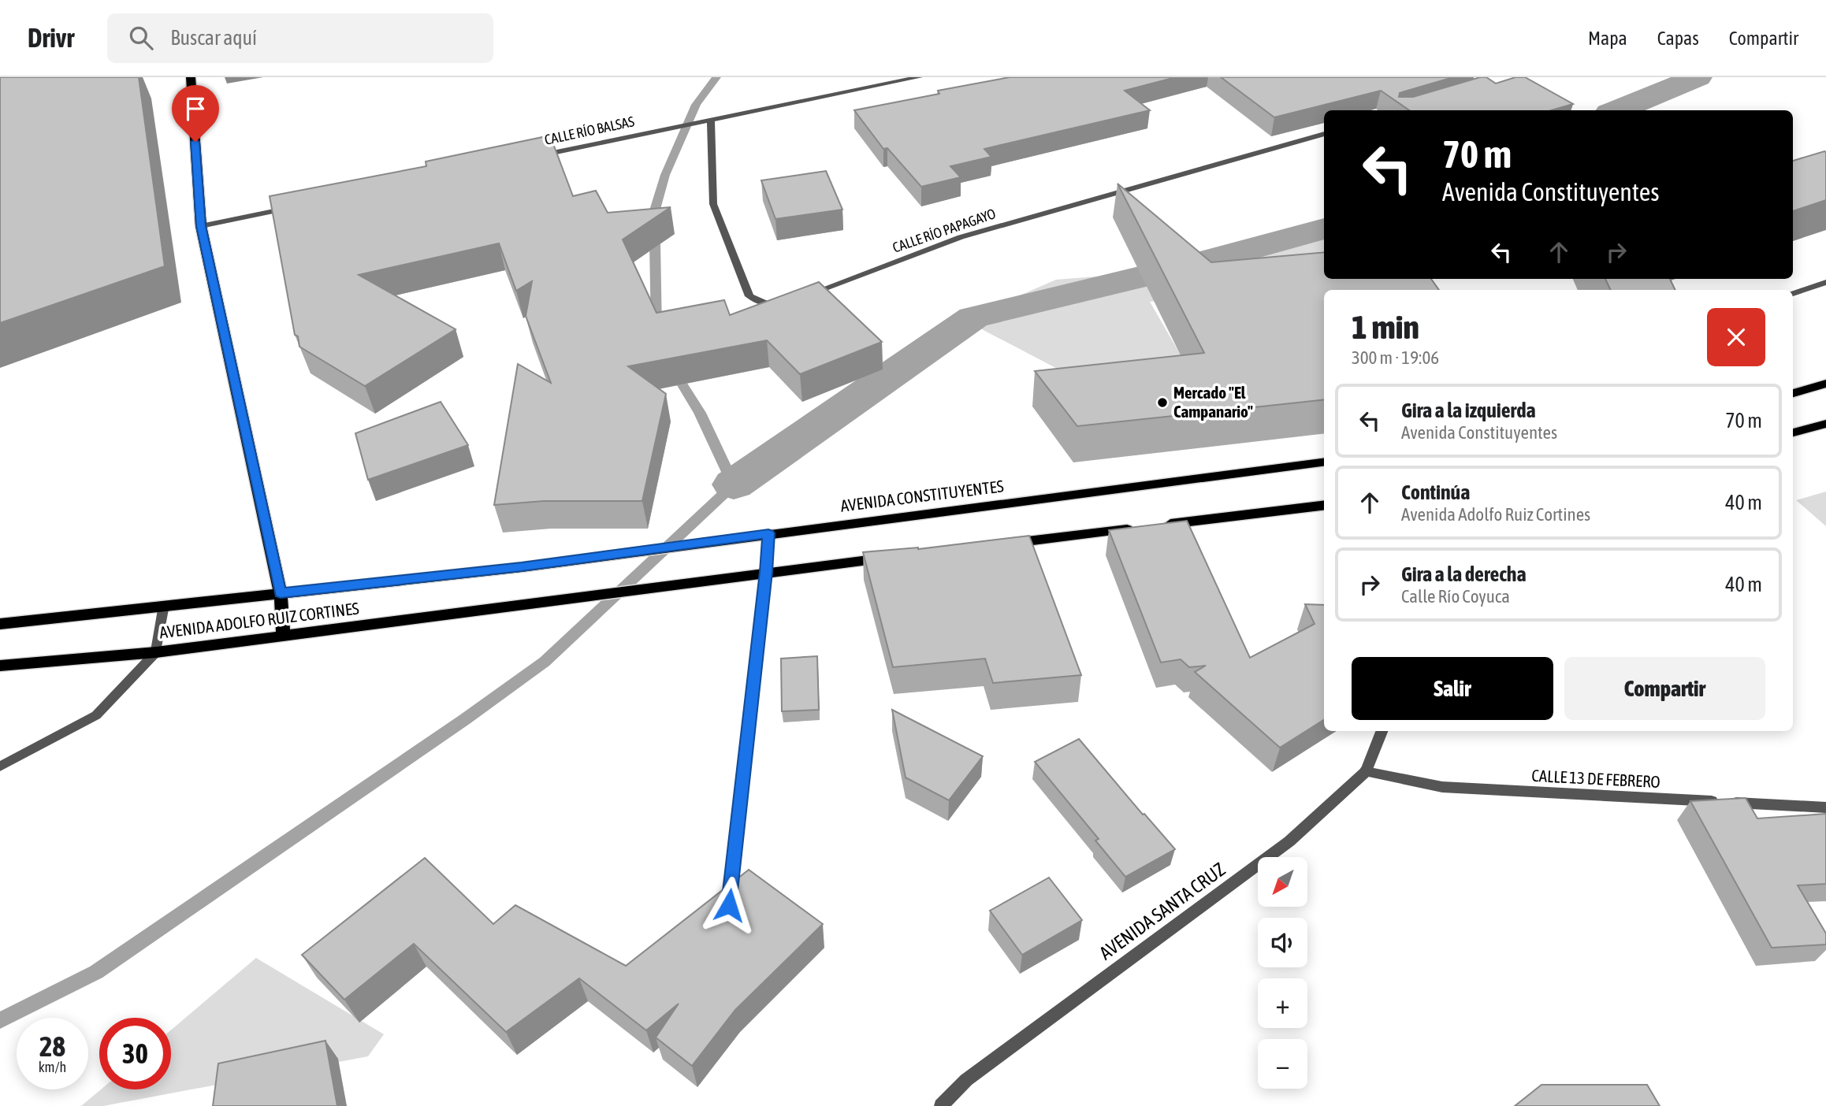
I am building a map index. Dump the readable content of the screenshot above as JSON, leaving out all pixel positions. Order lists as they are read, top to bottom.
{
  "streets": {
    "main road": ["AVENIDA CONSTITUYENTES", "AVENIDA ADOLFO RUIZ CORTINES"],
    "street": [
      "CALLE RÍO BALSAS",
      "CALLE RÍO PAPAGAYO",
      "CALLE 13 DE FEBRERO",
      "AVENIDA SANTA CRUZ"
    ]
  },
  "crossings": [
    ["AVENIDA CONSTITUYENTES", "AVENIDA ADOLFO RUIZ CORTINES"],
    ["CALLE 13 DE FEBRERO", "AVENIDA SANTA CRUZ"]
  ],
  "places": ["Mercado \"El Campanario\""],
  "north": "bottom left",
  "page": {
    "header": "Drivr",
    "search": "Buscar aquí",
    "nav": ["Mapa", "Capas", "Compartir"],
    "turn": ["70 m", "Avenida Constituyentes"],
    "heading": ["1 min", "300 m · 19:06"],
    "list": [
      {
        "name": "Gira a la izquierda",
        "note": "Avenida Constituyentes",
        "value": "70 m"
      },
      {
        "name": "Continúa",
        "note": "Avenida Adolfo Ruiz Cortines",
        "value": "40 m"
      },
      {
        "name": "Gira a la derecha",
        "note": "Calle Río Coyuca",
        "value": "40 m"
      }
    ],
    "buttons": ["Salir", "Compartir"],
    "map_buttons": ["+", "−"],
    "speed": "28 km/h",
    "limit": "30"
  }
}
